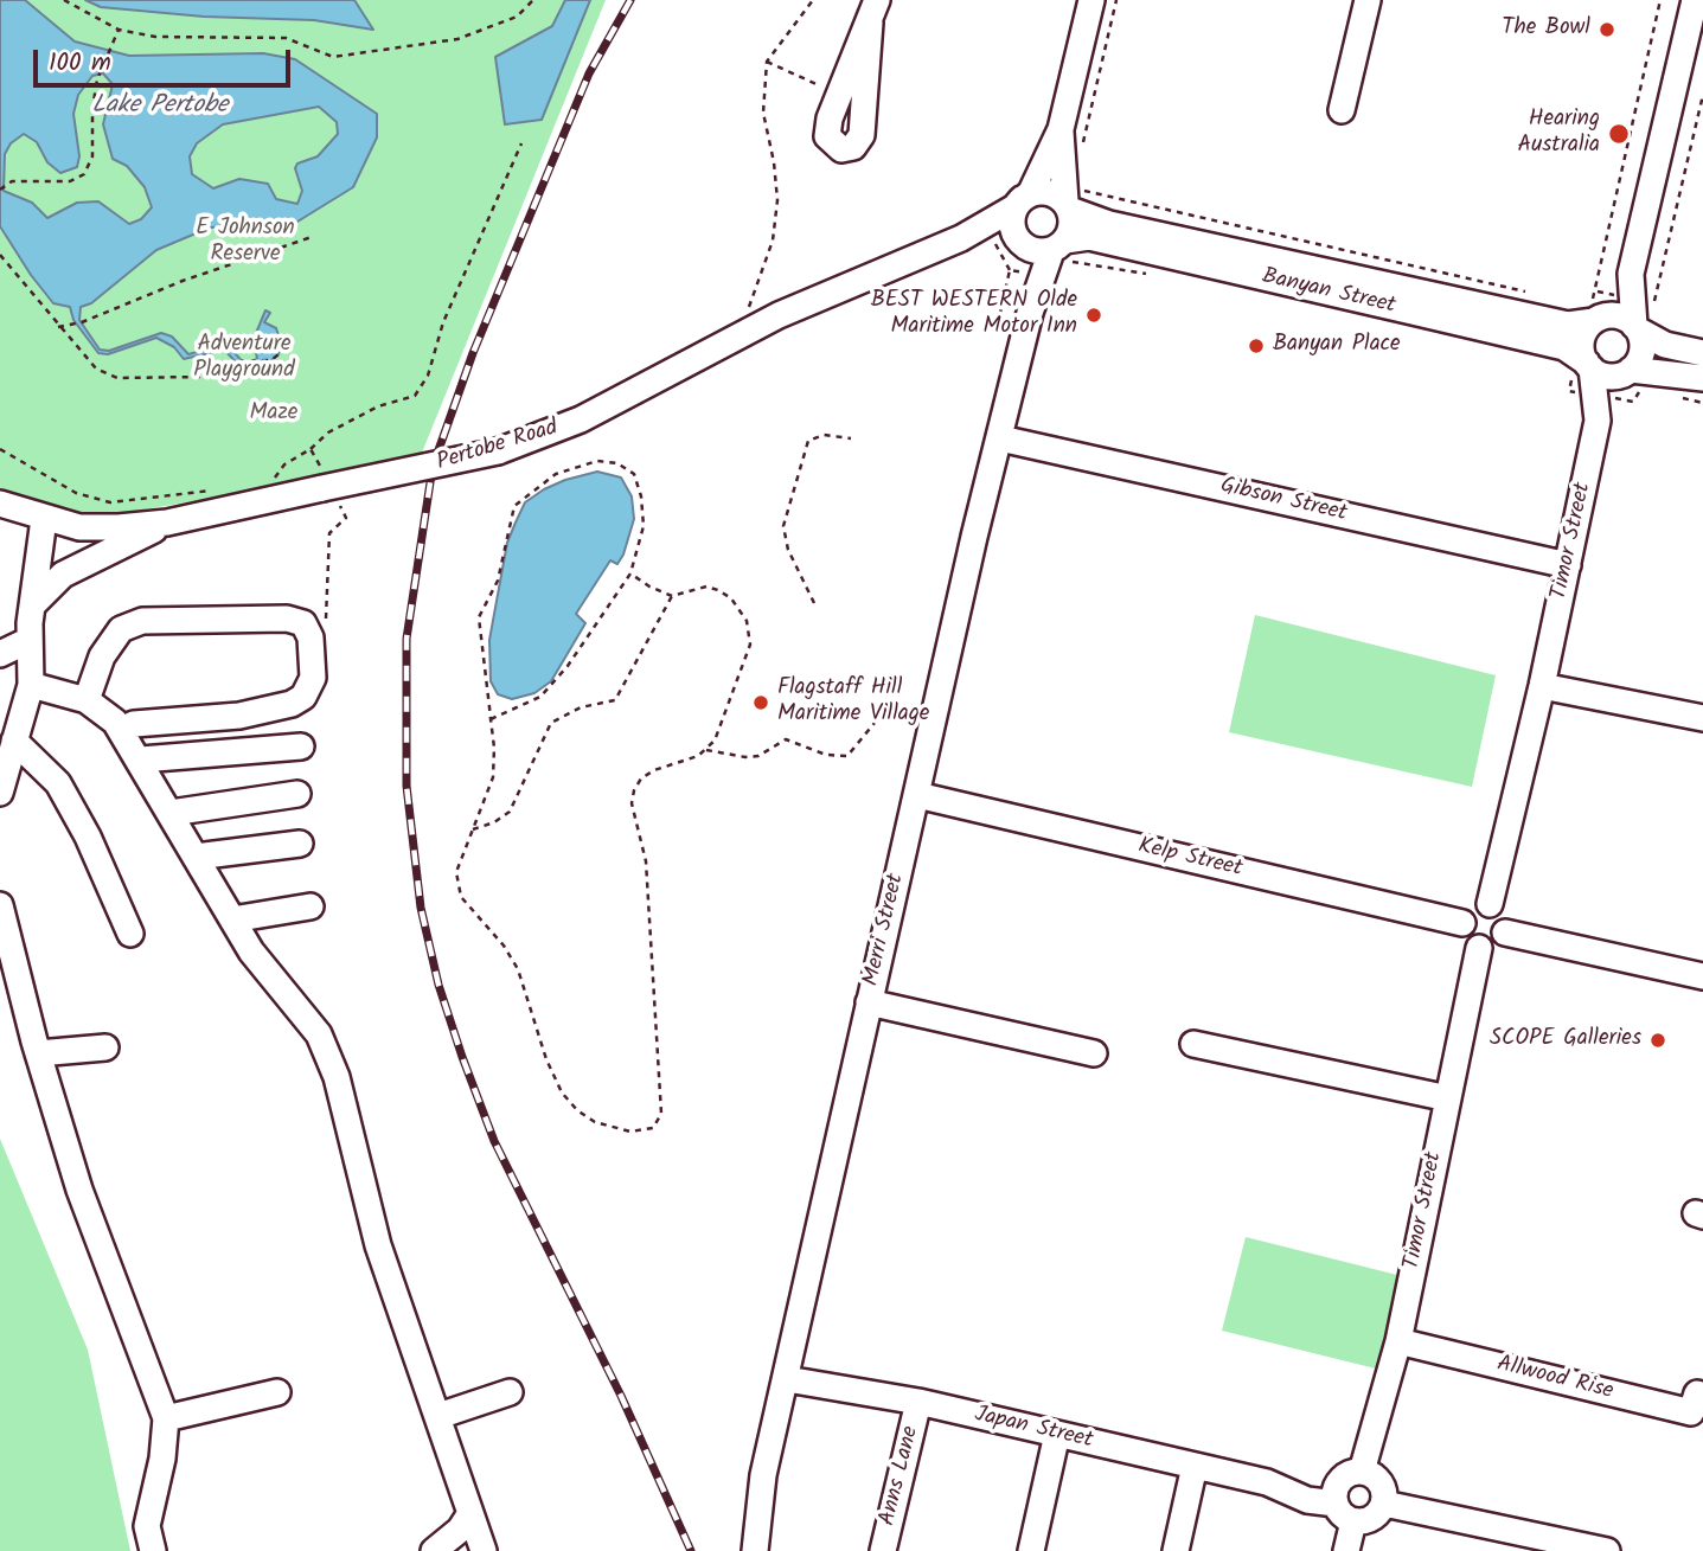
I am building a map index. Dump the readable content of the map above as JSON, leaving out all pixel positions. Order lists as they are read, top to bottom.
{
  "streets": {
    "street": [
      "Banyan Street",
      "Pertobe Road",
      "Gibson Street",
      "Timor Street",
      "Kelp Street",
      "Merri Street",
      "Allwood Rise",
      "Japan Street",
      "Anns Lane"
    ]
  },
  "crossings": [
    ["Banyan Street", "Pertobe Road"],
    ["Banyan Street", "Timor Street"],
    ["Banyan Street", "Merri Street"],
    ["Pertobe Road", "Merri Street"],
    ["Gibson Street", "Timor Street"],
    ["Gibson Street", "Merri Street"],
    ["Timor Street", "Kelp Street"],
    ["Timor Street", "Allwood Rise"],
    ["Timor Street", "Japan Street"],
    ["Kelp Street", "Merri Street"],
    ["Merri Street", "Japan Street"],
    ["Japan Street", "Anns Lane"]
  ],
  "water": ["Lake Pertobe"],
  "parks": ["E Johnson Reserve", "Adventure Playground", "Maze"],
  "places": [
    "The Bowl",
    "Hearing Australia",
    "BEST WESTERN Olde Maritime Motor Inn",
    "Banyan Place",
    "Flagstaff Hill Maritime Village",
    "SCOPE Galleries"
  ],
  "scale_bar": "100 m"
}
